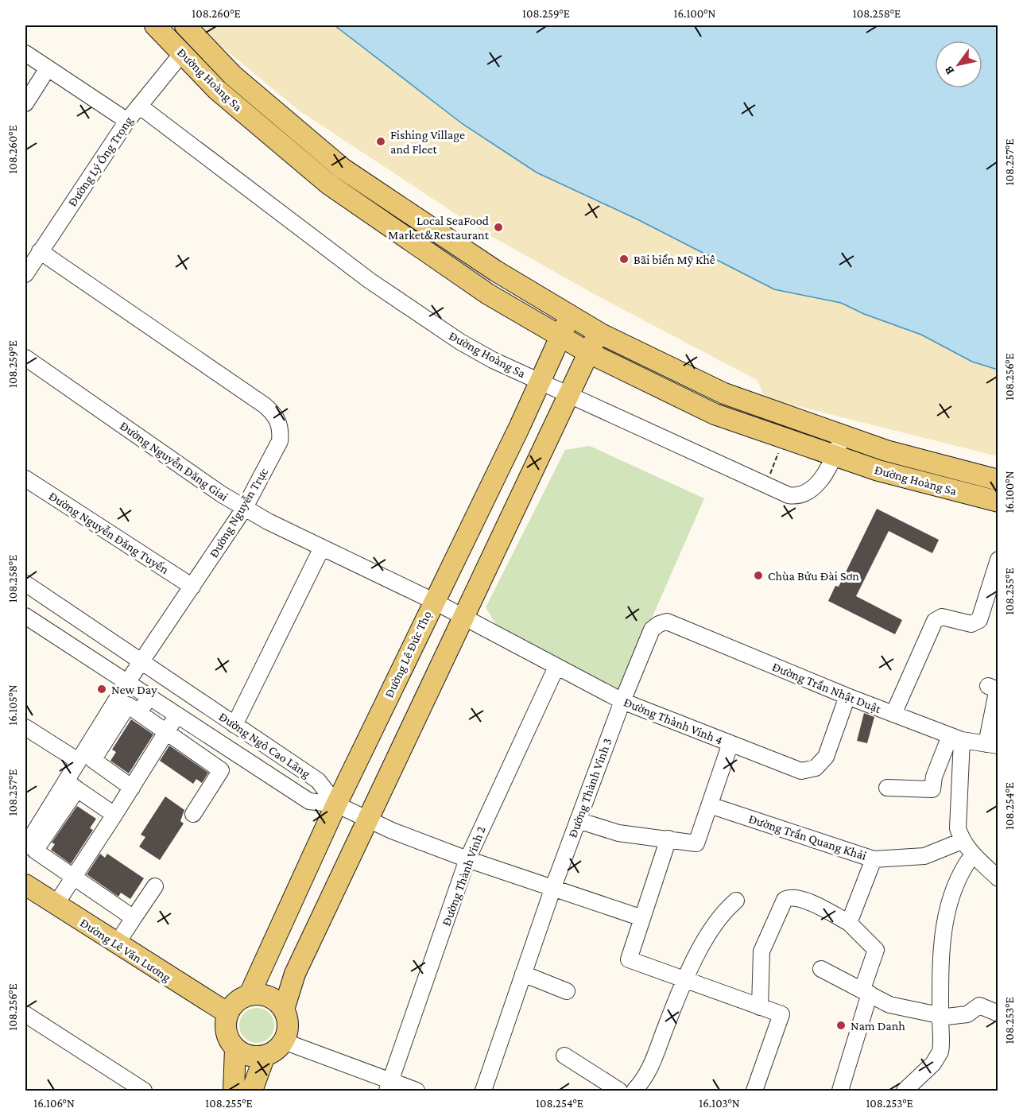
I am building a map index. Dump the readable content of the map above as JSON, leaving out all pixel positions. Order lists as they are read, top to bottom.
{
  "streets": {
    "main road": ["Đường Hoàng Sa", "Đường Lê Đức Thọ", "Đường Lê Văn Lương"],
    "street": [
      "Đường Lý Ông Trọng",
      "Đường Nguyễn Đăng Giai",
      "Đường Nguyễn Trực",
      "Đường Nguyễn Đăng Tuyến",
      "Đường Trần Nhật Duật",
      "Đường Thành Vinh 4",
      "Đường Ngô Cao Lãng",
      "Đường Thành Vinh 3",
      "Đường Trần Quang Khải",
      "Đường Thành Vinh 2"
    ]
  },
  "crossings": [
    ["Đường Hoàng Sa", "Đường Lý Ông Trọng"],
    ["Đường Hoàng Sa", "Đường Lê Đức Thọ"],
    ["Đường Lý Ông Trọng", "Đường Nguyễn Trực"],
    ["Đường Nguyễn Đăng Giai", "Đường Nguyễn Trực"],
    ["Đường Nguyễn Đăng Giai", "Đường Lê Đức Thọ"],
    ["Đường Nguyễn Đăng Giai", "Đường Thành Vinh 4"],
    ["Đường Nguyễn Trực", "Đường Nguyễn Đăng Tuyến"],
    ["Đường Nguyễn Trực", "Đường Ngô Cao Lãng"],
    ["Đường Lê Đức Thọ", "Đường Ngô Cao Lãng"],
    ["Đường Lê Đức Thọ", "Đường Lê Văn Lương"],
    ["Đường Trần Nhật Duật", "Đường Thành Vinh 4"],
    ["Đường Trần Nhật Duật", "Đường Thành Vinh 3"],
    ["Đường Thành Vinh 4", "Đường Thành Vinh 3"],
    ["Đường Thành Vinh 4", "Đường Thành Vinh 2"]
  ],
  "places": [
    "Fishing Village and Fleet",
    "Local SeaFood Market&Restaurant",
    "Bãi biển Mỹ Khê",
    "Chùa Bửu Đài Sơn",
    "New Day",
    "Nam Danh"
  ],
  "north": "bottom left",
  "coordinates": [
    "108.260°E",
    "108.259°E",
    "16.100°N",
    "108.258°E",
    "108.257°E",
    "108.256°E",
    "108.255°E",
    "16.105°N",
    "108.254°E",
    "108.253°E",
    "16.106°N",
    "16.103°N"
  ]
}
